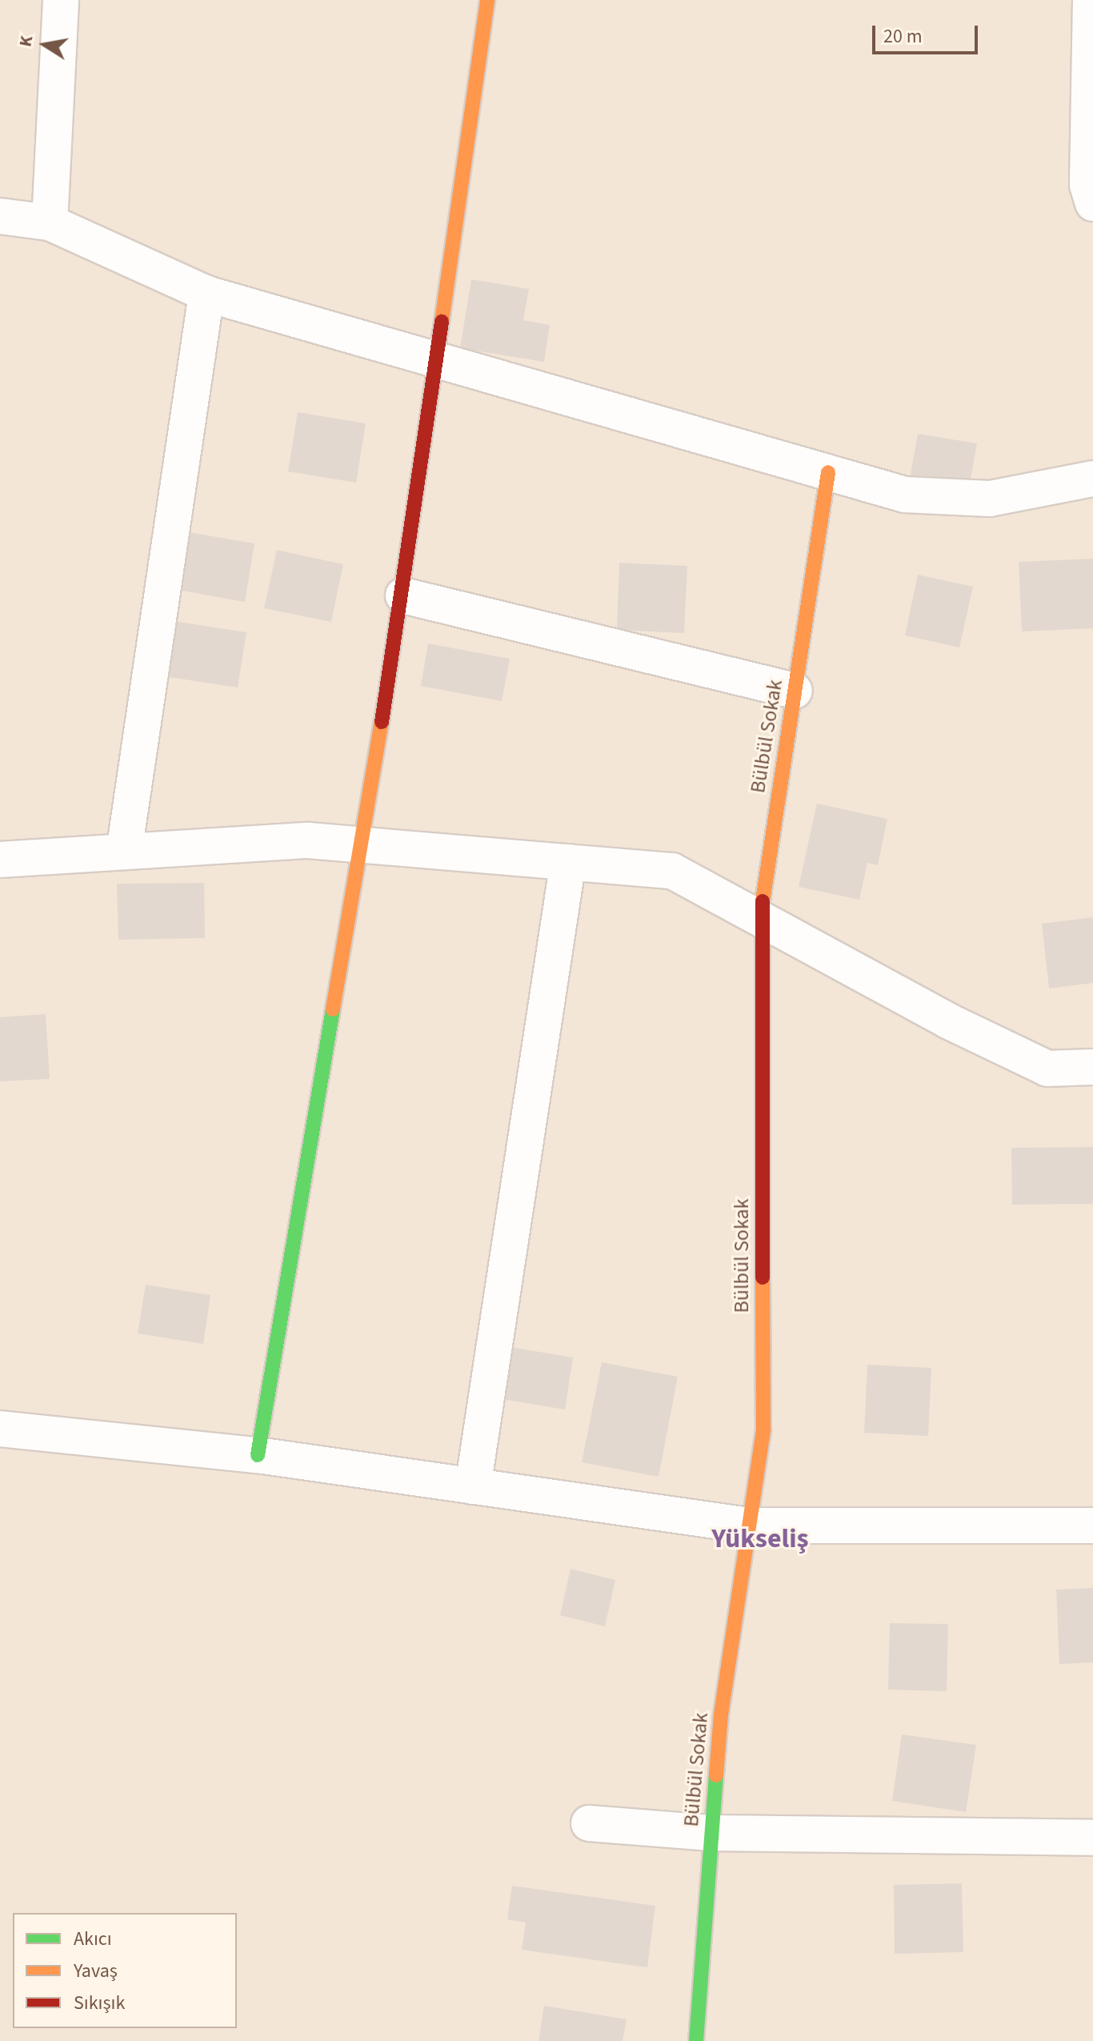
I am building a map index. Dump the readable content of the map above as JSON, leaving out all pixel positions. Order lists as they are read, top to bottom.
{
  "streets": {
    "street": ["Bülbül Sokak"]
  },
  "districts": ["Yükseliş"],
  "legend": ["Akıcı", "Yavaş", "Sıkışık"],
  "scale_bar": "20 m",
  "north": "left"
}
